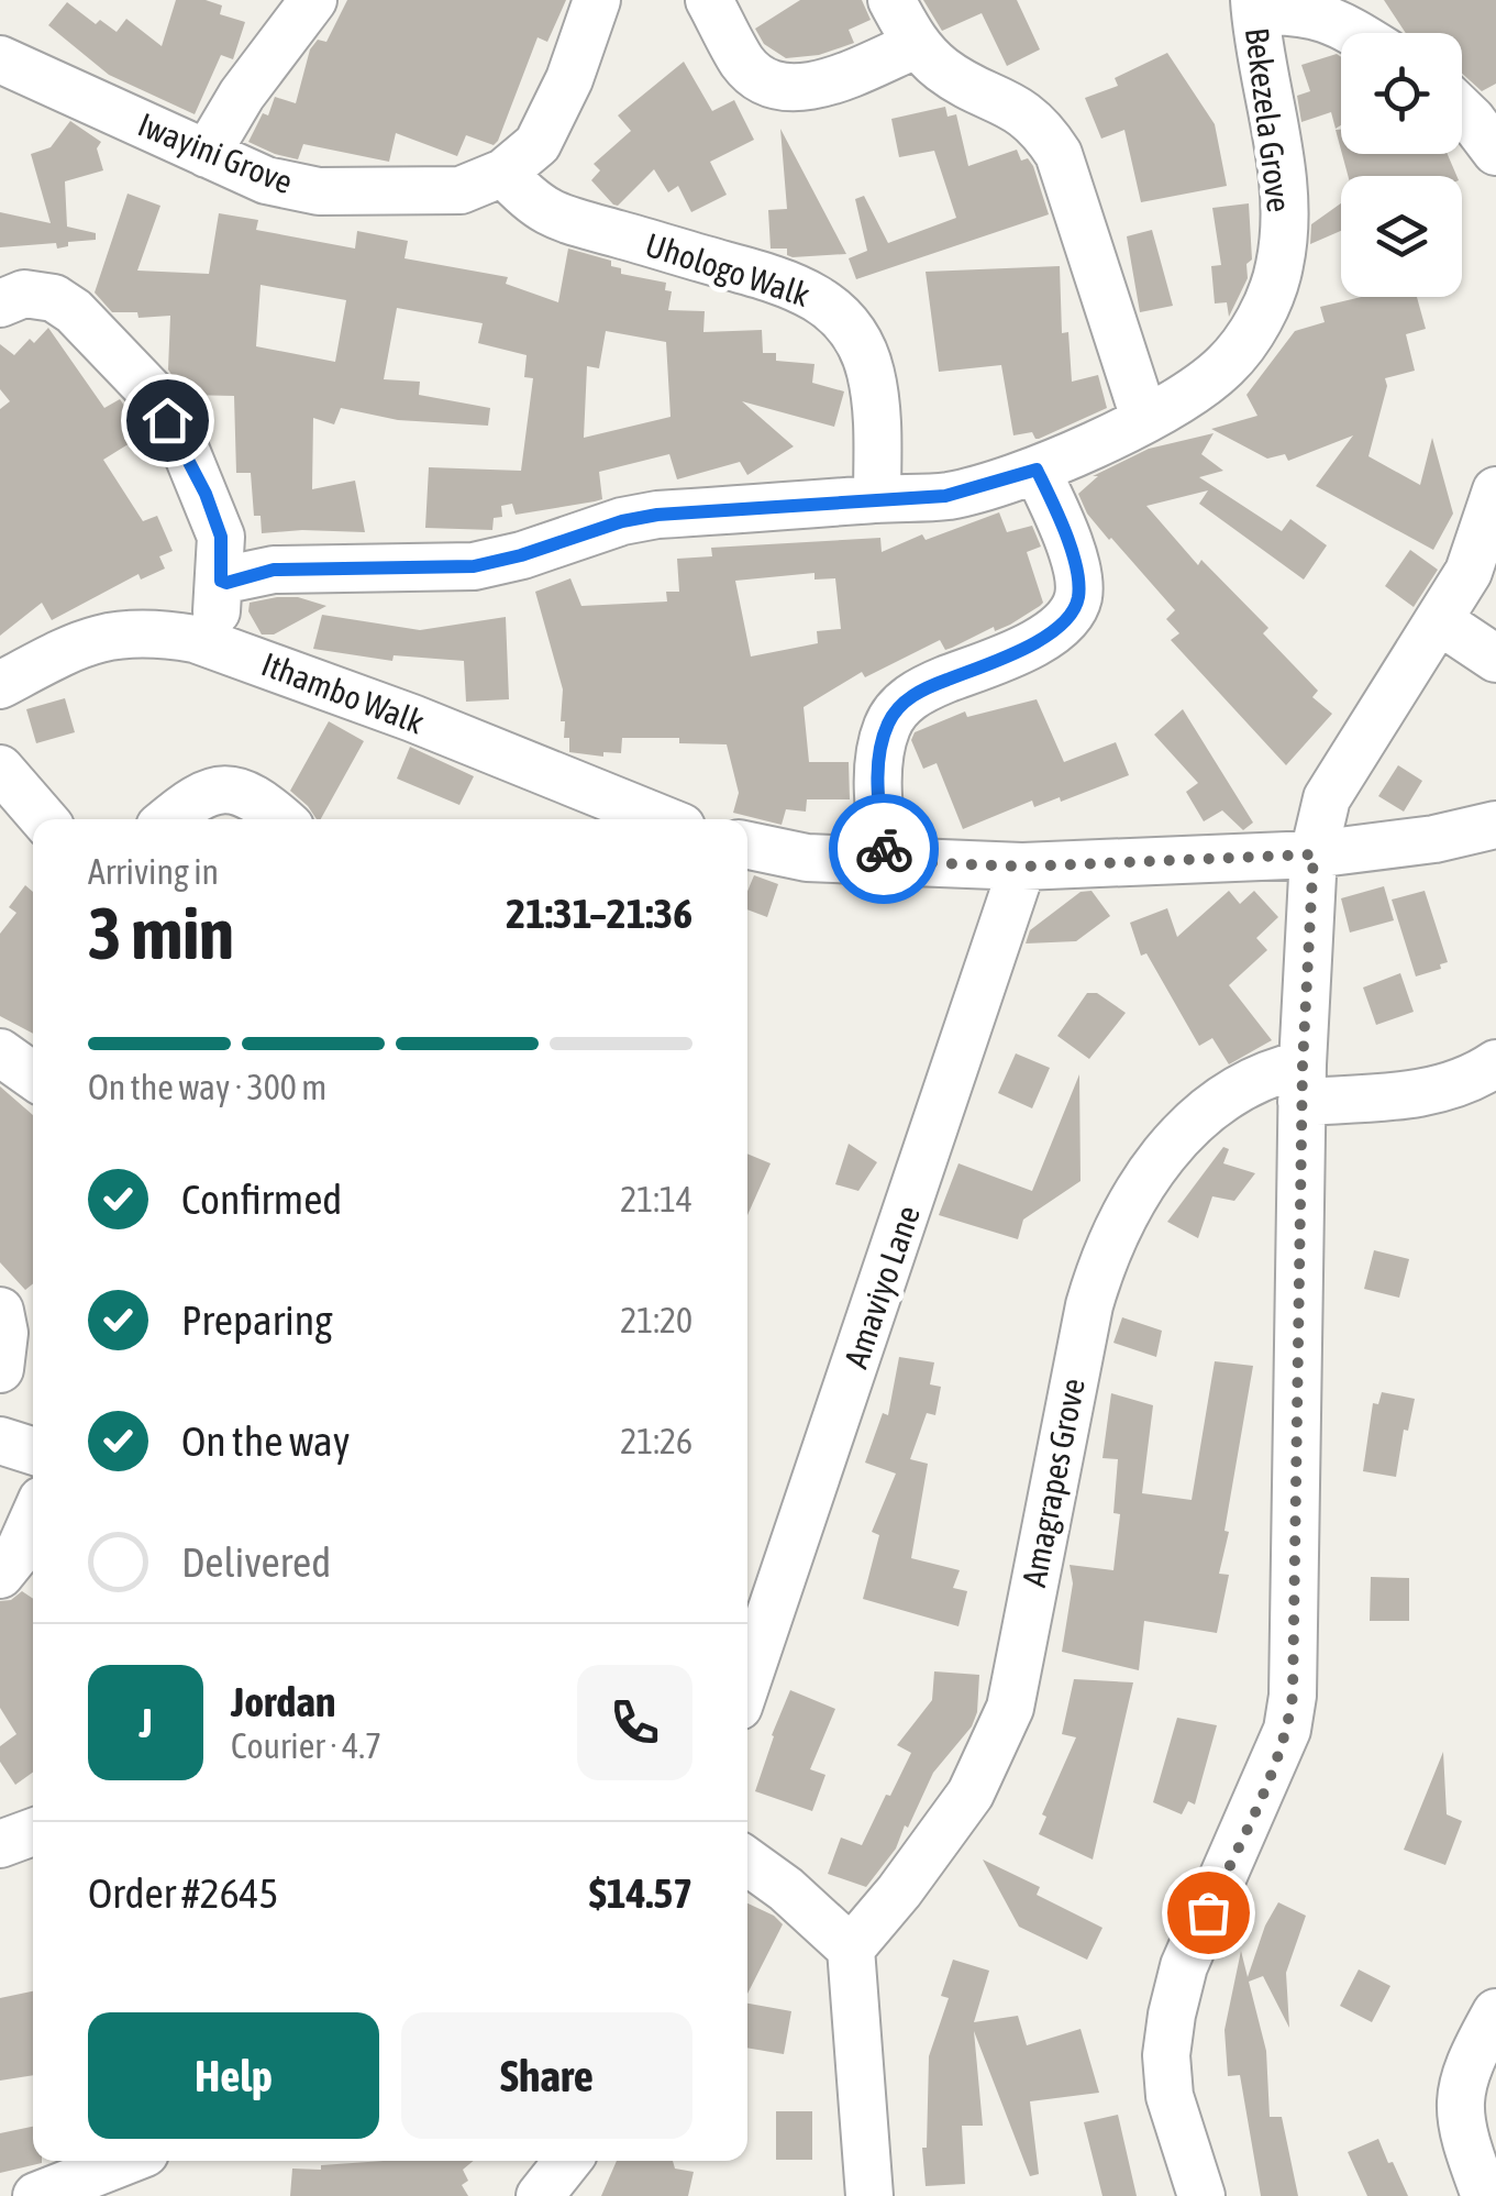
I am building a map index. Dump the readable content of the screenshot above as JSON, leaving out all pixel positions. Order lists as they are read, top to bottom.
{
  "streets": {
    "street": [
      "Bekezela Grove",
      "Iwayini Grove",
      "Uhologo Walk",
      "Ithambo Walk",
      "Amaviyo Lane",
      "Amagrapes Grove"
    ]
  },
  "crossings": [
    ["Bekezela Grove", "Uhologo Walk"],
    ["Iwayini Grove", "Uhologo Walk"]
  ],
  "page": {
    "heading": ["3 min", "Arriving in", "21:31–21:36"],
    "panel": [
      "Jordan",
      "Courier · 4.7",
      "Order #2645",
      "$14.57"
    ],
    "bar": "On the way · 300 m",
    "list": [
      ["Confirmed", "21:14"],
      ["Preparing", "21:20"],
      ["On the way", "21:26"],
      "Delivered"
    ],
    "round": "J",
    "buttons": ["Help", "Share"]
  }
}
